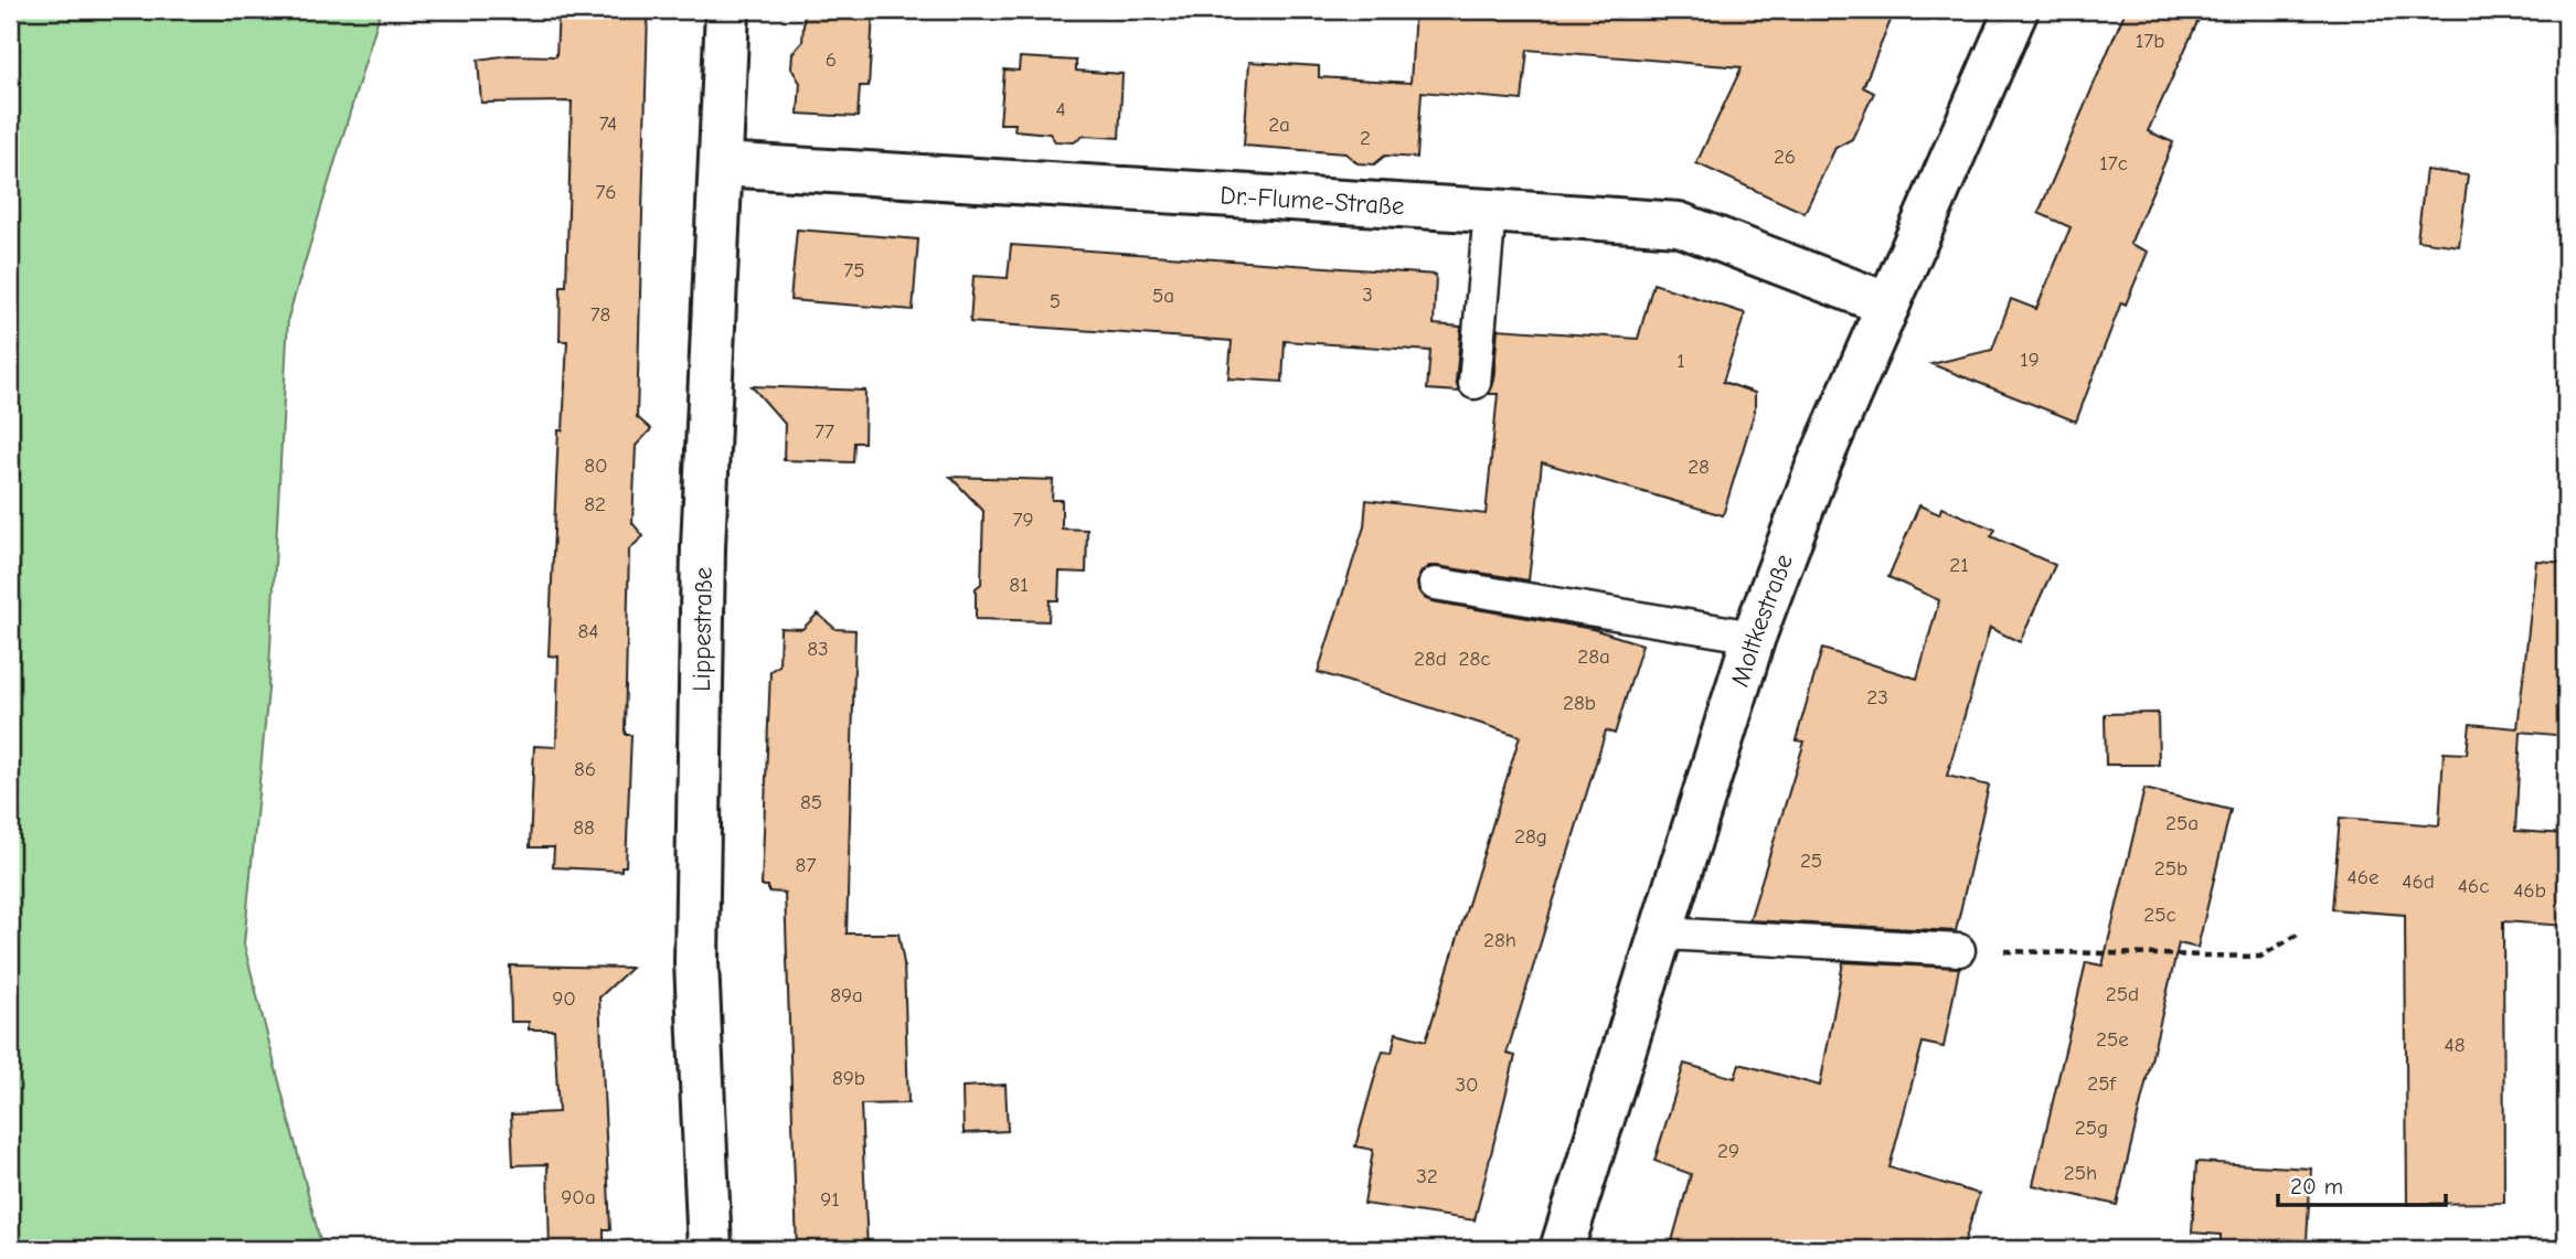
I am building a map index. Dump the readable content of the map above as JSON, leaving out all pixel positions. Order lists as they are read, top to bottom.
{
  "streets": {
    "street": ["Dr.-Flume-Straße", "Moltkestraße", "Lippestraße"]
  },
  "crossings": [
    ["Dr.-Flume-Straße", "Moltkestraße"],
    ["Dr.-Flume-Straße", "Lippestraße"]
  ],
  "house_numbers": [
    "17b",
    "6",
    "4",
    "74",
    "2a",
    "2",
    "26",
    "17c",
    "76",
    "75",
    "3",
    "5a",
    "5",
    "78",
    "19",
    "1",
    "77",
    "80",
    "28",
    "82",
    "79",
    "21",
    "81",
    "84",
    "83",
    "28a",
    "28d",
    "28c",
    "23",
    "28b",
    "86",
    "85",
    "25a",
    "88",
    "28g",
    "25",
    "87",
    "25b",
    "46e",
    "46d",
    "46c",
    "46b",
    "25c",
    "28h",
    "25d",
    "89a",
    "90",
    "25e",
    "48",
    "89b",
    "25f",
    "30",
    "25g",
    "29",
    "25h",
    "32",
    "90a",
    "91"
  ],
  "scale_bar": "20 m"
}
